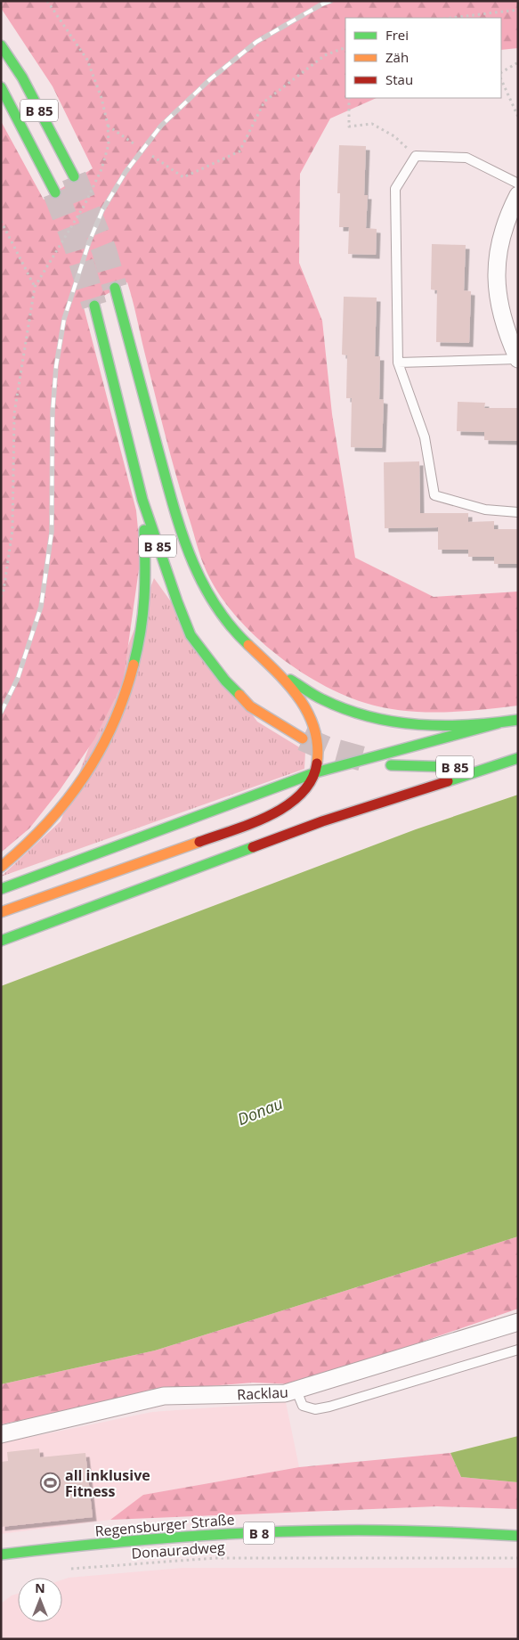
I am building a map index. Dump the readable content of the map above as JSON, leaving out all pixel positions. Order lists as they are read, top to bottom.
{
  "streets": {
    "main road": ["B 85", "Regensburger Straße", "B 8"],
    "street": ["Racklau"],
    "path": ["Donauradweg"]
  },
  "water": ["Donau"],
  "places": {
    "sports": ["all inklusive Fitness"]
  },
  "legend": ["Frei", "Zäh", "Stau"],
  "north": "top"
}
